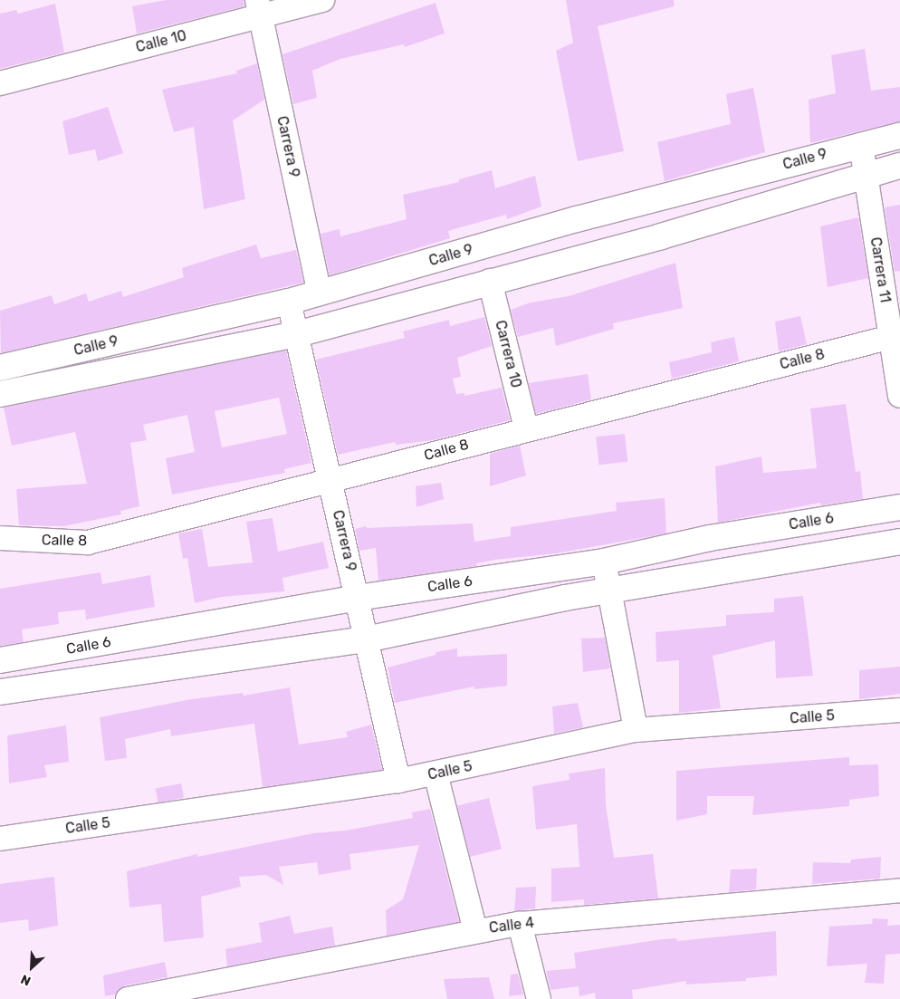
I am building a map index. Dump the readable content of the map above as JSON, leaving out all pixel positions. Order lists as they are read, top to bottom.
{
  "streets": {
    "street": [
      "Calle 10",
      "Carrera 9",
      "Calle 9",
      "Carrera 11",
      "Carrera 10",
      "Calle 8",
      "Calle 6",
      "Calle 5",
      "Calle 4"
    ]
  },
  "crossings": [
    ["Calle 10", "Carrera 9"],
    ["Carrera 9", "Calle 9"],
    ["Carrera 9", "Calle 8"],
    ["Carrera 9", "Calle 6"],
    ["Carrera 9", "Calle 5"],
    ["Calle 9", "Carrera 11"],
    ["Calle 9", "Carrera 10"],
    ["Carrera 11", "Calle 8"],
    ["Carrera 10", "Calle 8"]
  ],
  "north": "bottom left"
}
